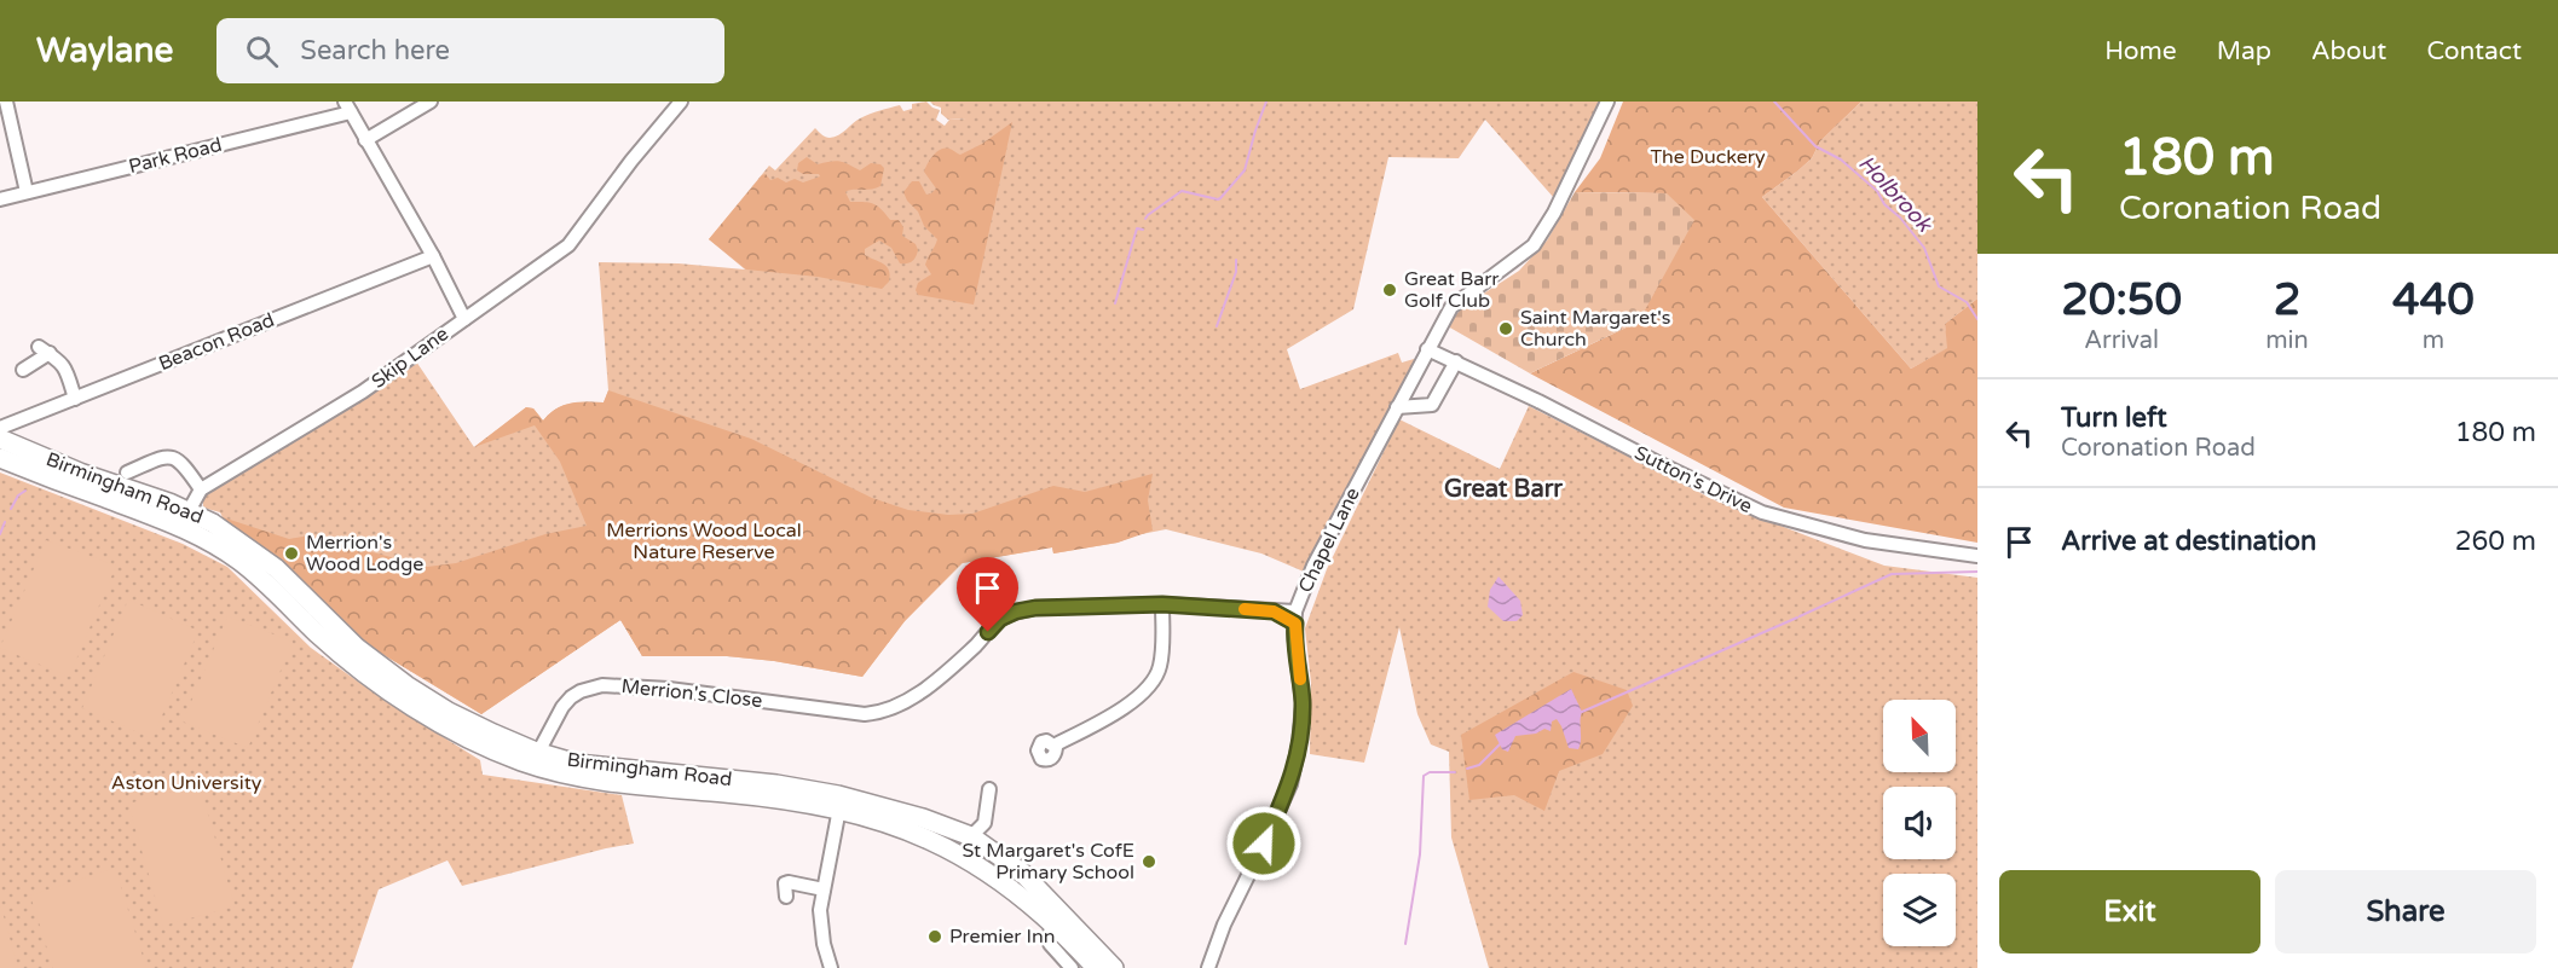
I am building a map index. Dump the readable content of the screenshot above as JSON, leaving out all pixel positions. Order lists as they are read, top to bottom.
{
  "streets": {
    "highway": ["Birmingham Road"],
    "street": [
      "Park Road",
      "Beacon Road",
      "Skip Lane",
      "Sutton's Drive",
      "Chapel Lane",
      "Merrion's Close"
    ]
  },
  "crossings": [
    ["Park Road", "Skip Lane"],
    ["Beacon Road", "Skip Lane"],
    ["Beacon Road", "Birmingham Road"],
    ["Skip Lane", "Birmingham Road"],
    ["Sutton's Drive", "Chapel Lane"],
    ["Birmingham Road", "Merrion's Close"]
  ],
  "districts": ["Great Barr"],
  "water": ["Holbrook"],
  "parks": ["The Duckery", "Merrions Wood Local Nature Reserve", "Aston University"],
  "places": [
    "Great Barr Golf Club",
    "Saint Margaret's Church",
    "Merrion's Wood Lodge",
    "St Margaret's CofE Primary School",
    "Premier Inn"
  ],
  "north": "top left",
  "page": {
    "header": "Waylane",
    "search": "Search here",
    "nav": [
      "Home",
      "Map",
      "About",
      "Contact"
    ],
    "turn": ["180 m", "Coronation Road"],
    "eta": [
      "20:50",
      "Arrival",
      "2",
      "min",
      "440",
      "m"
    ],
    "list": [
      {
        "name": "Turn left",
        "note": "Coronation Road",
        "value": "180 m"
      },
      {
        "name": "Arrive at destination",
        "value": "260 m"
      }
    ],
    "buttons": ["Exit", "Share"]
  }
}
